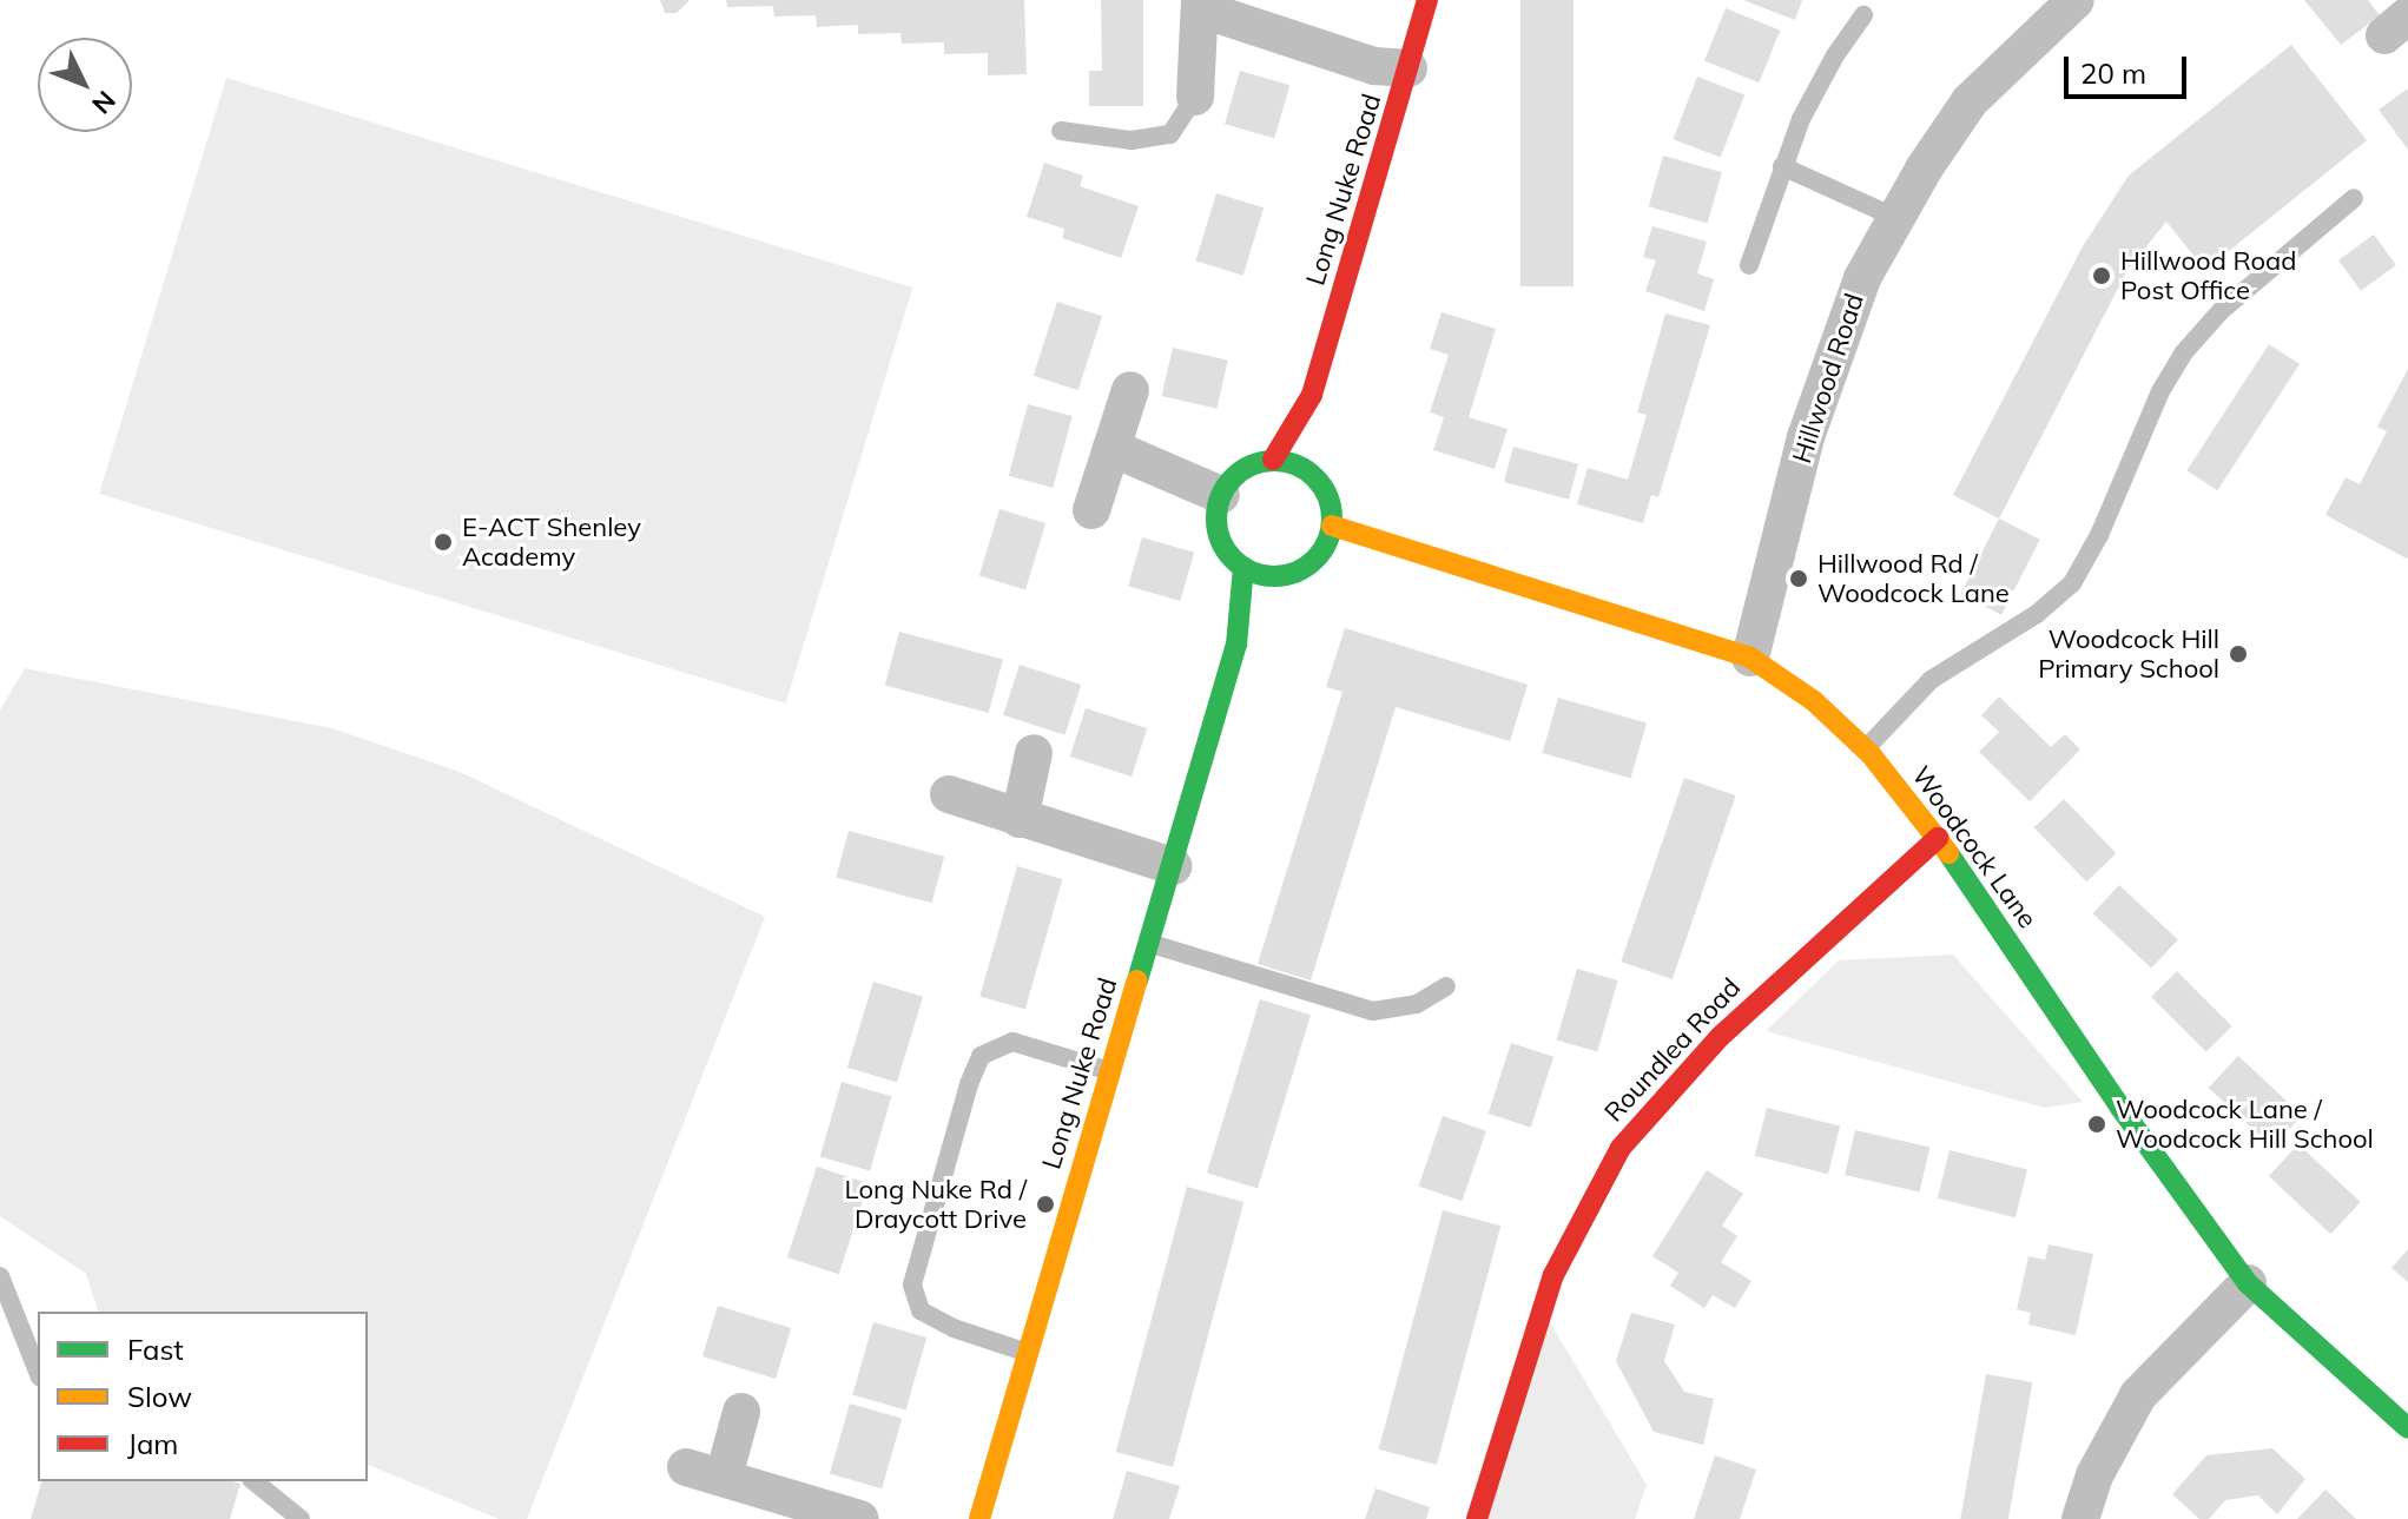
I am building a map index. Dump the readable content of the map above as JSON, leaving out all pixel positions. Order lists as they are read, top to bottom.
{
  "streets": {
    "street": [
      "Long Nuke Road",
      "Hillwood Road",
      "Woodcock Lane",
      "Roundlea Road"
    ]
  },
  "crossings": [
    ["Long Nuke Road", "Woodcock Lane"],
    ["Hillwood Road", "Woodcock Lane"],
    ["Woodcock Lane", "Roundlea Road"]
  ],
  "places": [
    "Hillwood Road Post Office",
    "E-ACT Shenley Academy",
    "Hillwood Rd / Woodcock Lane",
    "Woodcock Hill Primary School",
    "Woodcock Lane / Woodcock Hill School",
    "Long Nuke Rd / Draycott Drive"
  ],
  "legend": ["Fast", "Slow", "Jam"],
  "scale_bar": "20 m",
  "north": "bottom right"
}
